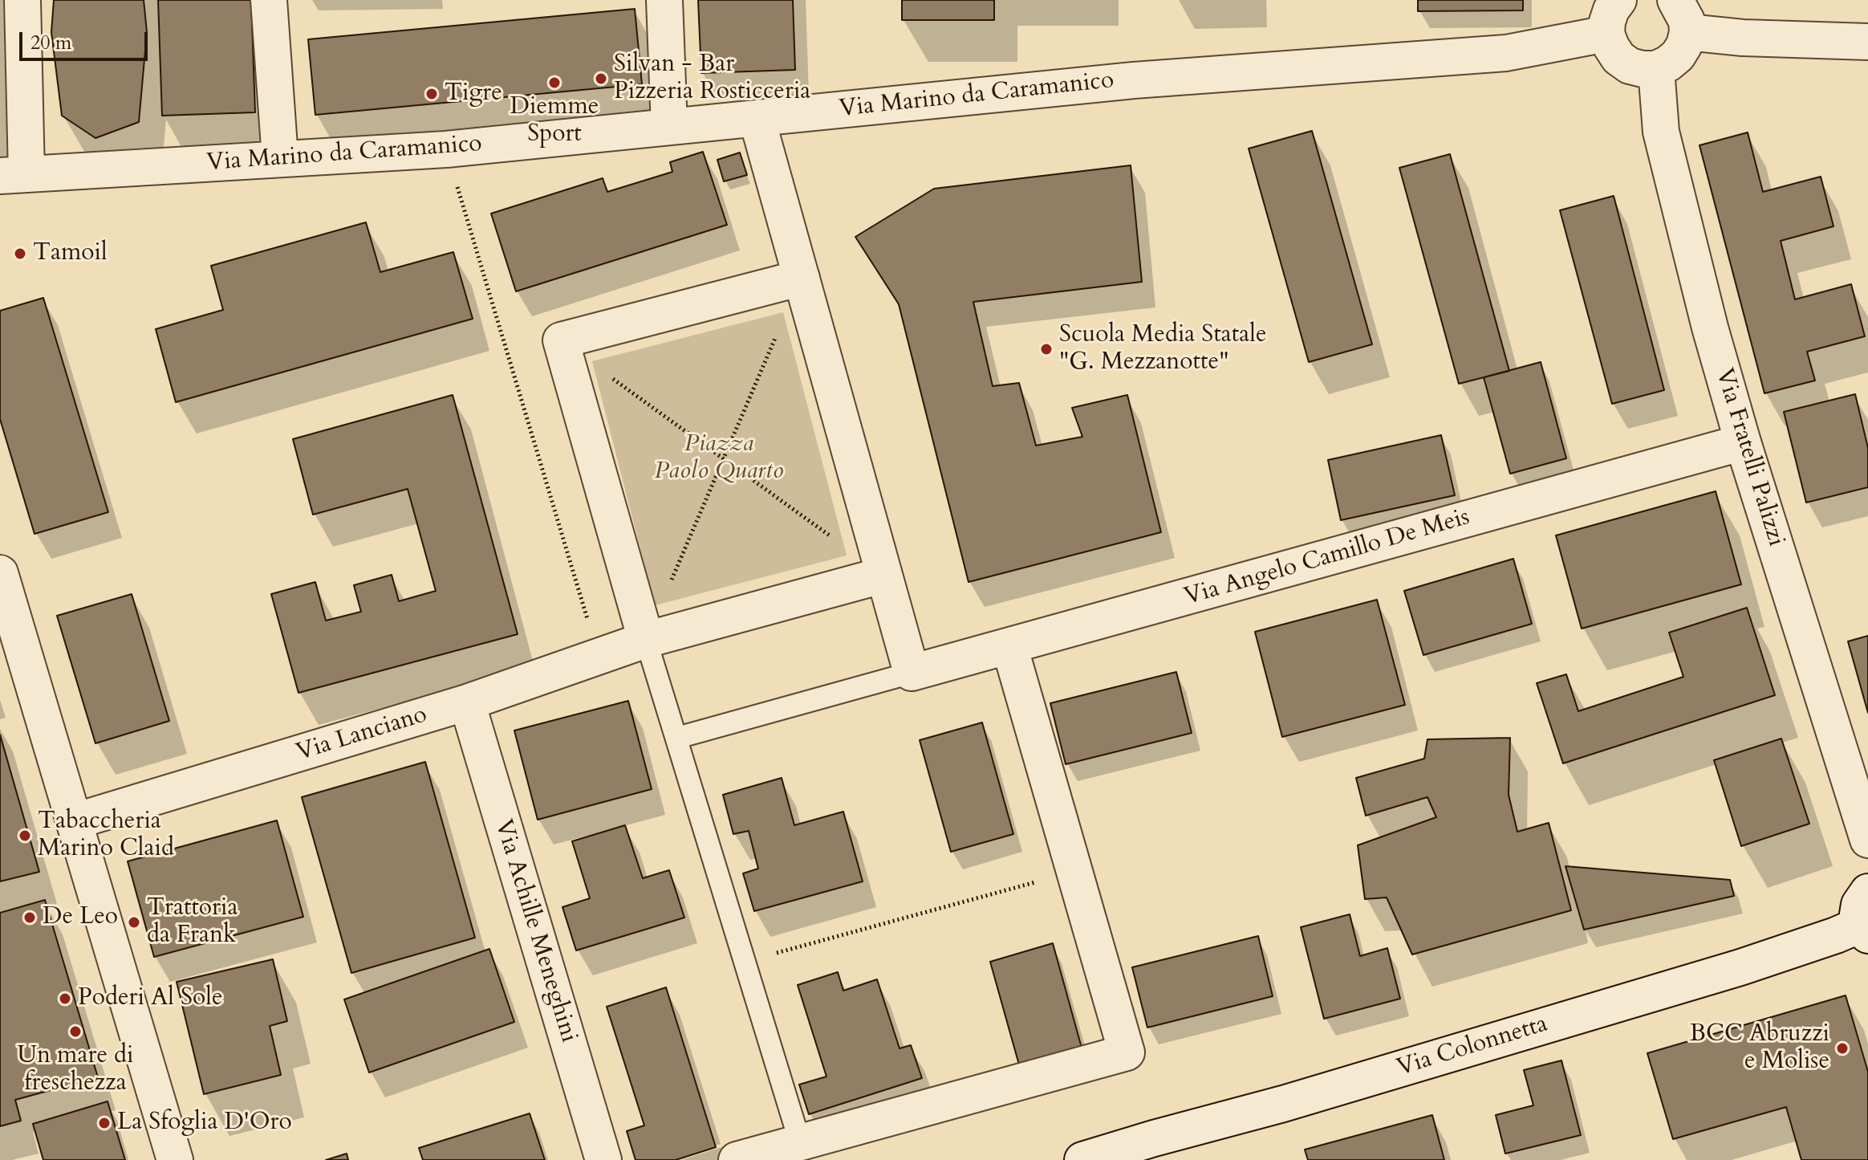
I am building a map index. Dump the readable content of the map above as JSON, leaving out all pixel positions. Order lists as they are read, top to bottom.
{
  "streets": {
    "street": [
      "Via Marino da Caramanico",
      "Via Fratelli Palizzi",
      "Via Angelo Camillo De Meis",
      "Via Lanciano",
      "Via Achille Meneghini",
      "Via Colonnetta"
    ]
  },
  "crossings": [
    ["Via Fratelli Palizzi", "Via Angelo Camillo De Meis"],
    ["Via Lanciano", "Via Achille Meneghini"]
  ],
  "parks": ["Piazza Paolo Quarto"],
  "places": [
    "Silvan - Bar Pizzeria Rosticceria",
    "Diemme Sport",
    "Tigre",
    "Tamoil",
    "Scuola Media Statale \"G. Mezzanotte\"",
    "Tabaccheria Marino Claid",
    "De Leo",
    "Trattoria da Frank",
    "Poderi Al Sole",
    "Un mare di freschezza",
    "BCC Abruzzi e Molise",
    "La Sfoglia D'Oro"
  ],
  "scale_bar": "20 m"
}
